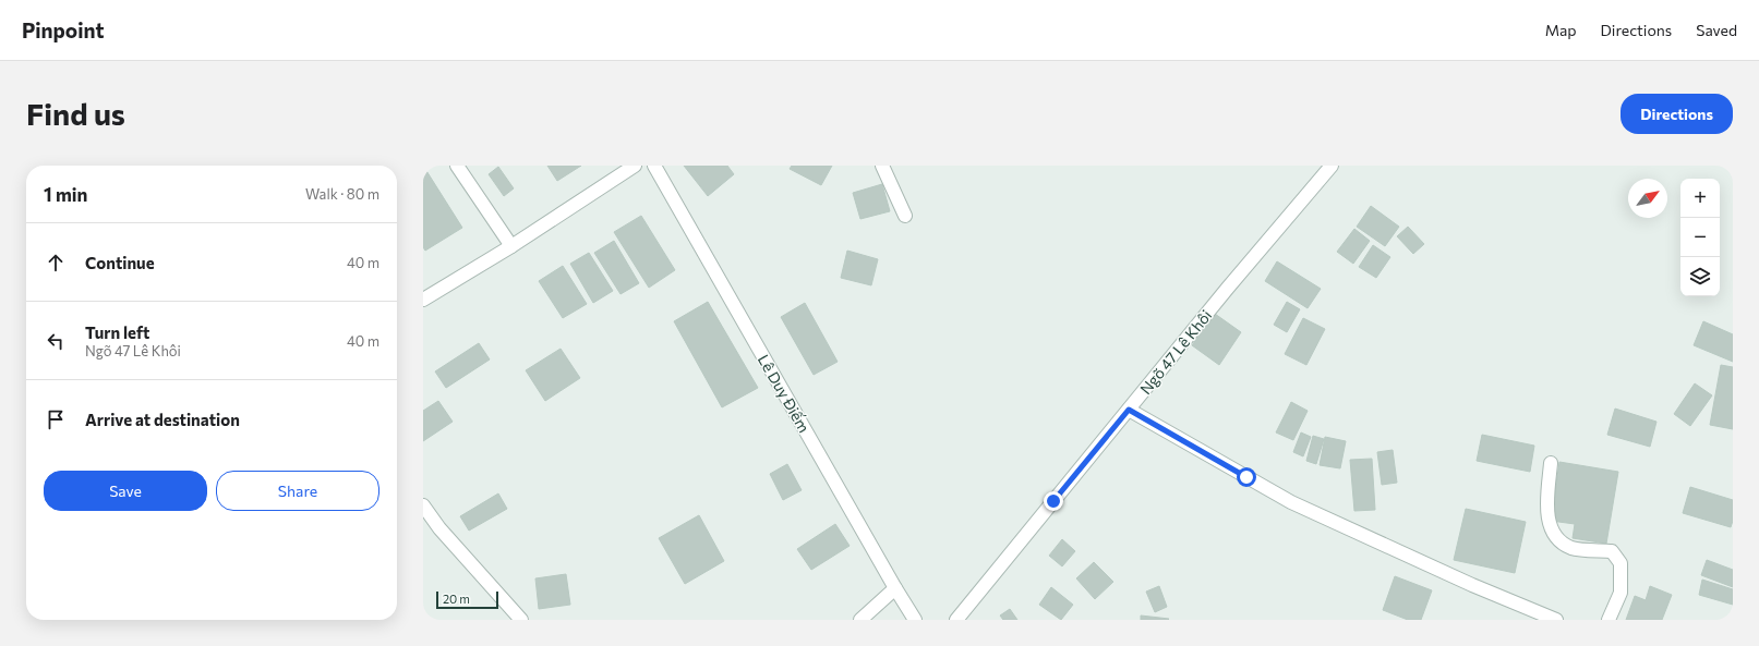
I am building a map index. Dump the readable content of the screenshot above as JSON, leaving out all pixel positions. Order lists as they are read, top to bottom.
{
  "streets": {
    "street": ["Ngõ 47 Lê Khôi", "Lê Duy Điếm"]
  },
  "scale_bar": "20 m",
  "north": "top right",
  "page": {
    "header": "Pinpoint",
    "nav": ["Map", "Directions", "Saved"],
    "buttons": [
      "Directions",
      ["Save", "Share"]
    ],
    "title": "Find us",
    "heading": ["1 min", "Walk · 80 m"],
    "map_buttons": ["+", "−"],
    "list": [
      ["Continue", "40 m"],
      ["Turn left", "Ngõ 47 Lê Khôi", "40 m"],
      "Arrive at destination"
    ],
    "scale": "20 m"
  }
}
